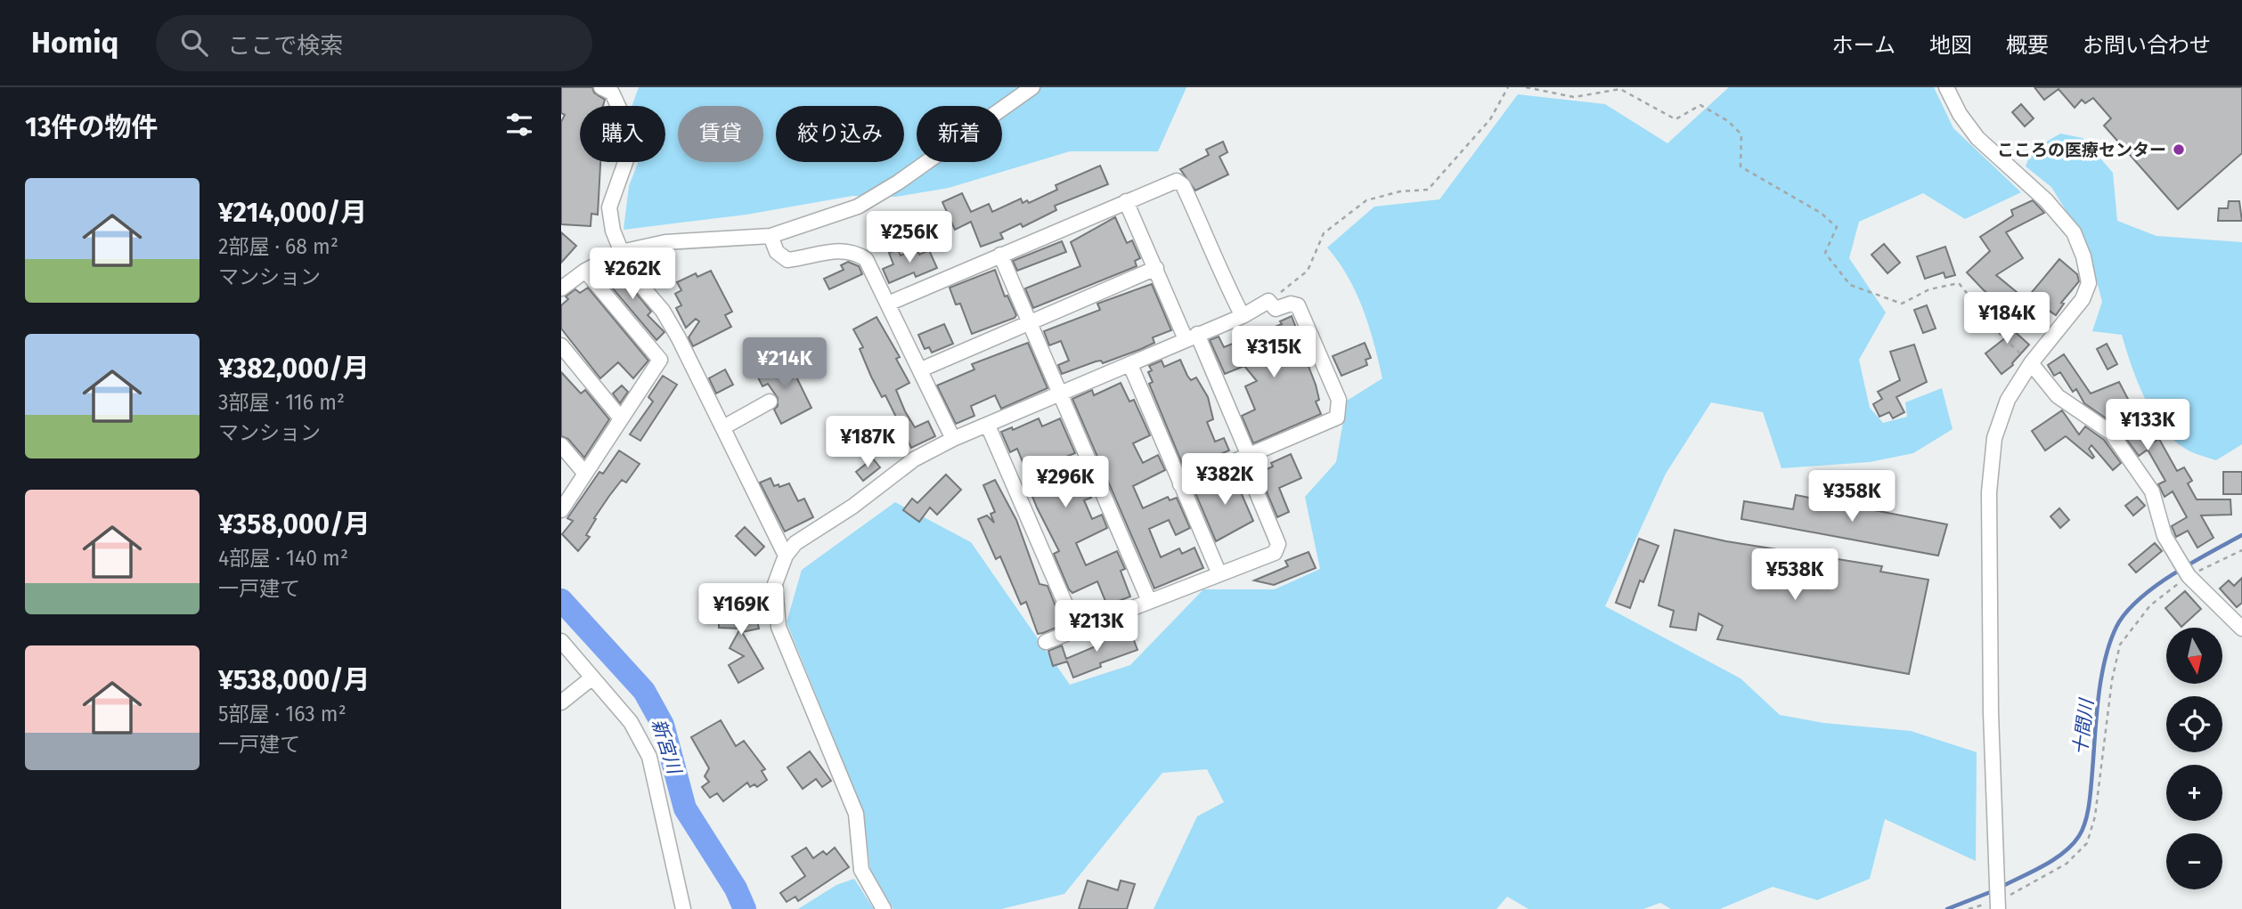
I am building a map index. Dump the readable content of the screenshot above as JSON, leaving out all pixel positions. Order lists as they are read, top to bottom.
{
  "water": ["十間川", "新宮川"],
  "places": ["こころの医療センター"],
  "north": "bottom",
  "page": {
    "header": "Homiq",
    "search": "ここで検索",
    "nav": [
      "ホーム",
      "地図",
      "概要",
      "お問い合わせ"
    ],
    "heading": "13件の物件",
    "chip": [
      "購入",
      "賃貸",
      "絞り込み",
      "新着"
    ],
    "list": [
      {
        "name": "¥214,000/月",
        "note": "2部屋 · 68 m² · マンション"
      },
      {
        "name": "¥382,000/月",
        "note": "3部屋 · 116 m² · マンション"
      },
      {
        "name": "¥358,000/月",
        "note": "4部屋 · 140 m² · 一戸建て"
      },
      {
        "name": "¥538,000/月",
        "note": "5部屋 · 163 m² · 一戸建て"
      }
    ],
    "price": [
      "¥256K",
      "¥262K",
      "¥184K",
      "¥315K",
      "¥214K",
      "¥133K",
      "¥187K",
      "¥382K",
      "¥296K",
      "¥358K",
      "¥538K",
      "¥169K",
      "¥213K"
    ],
    "map_buttons": ["+", "−"]
  }
}
